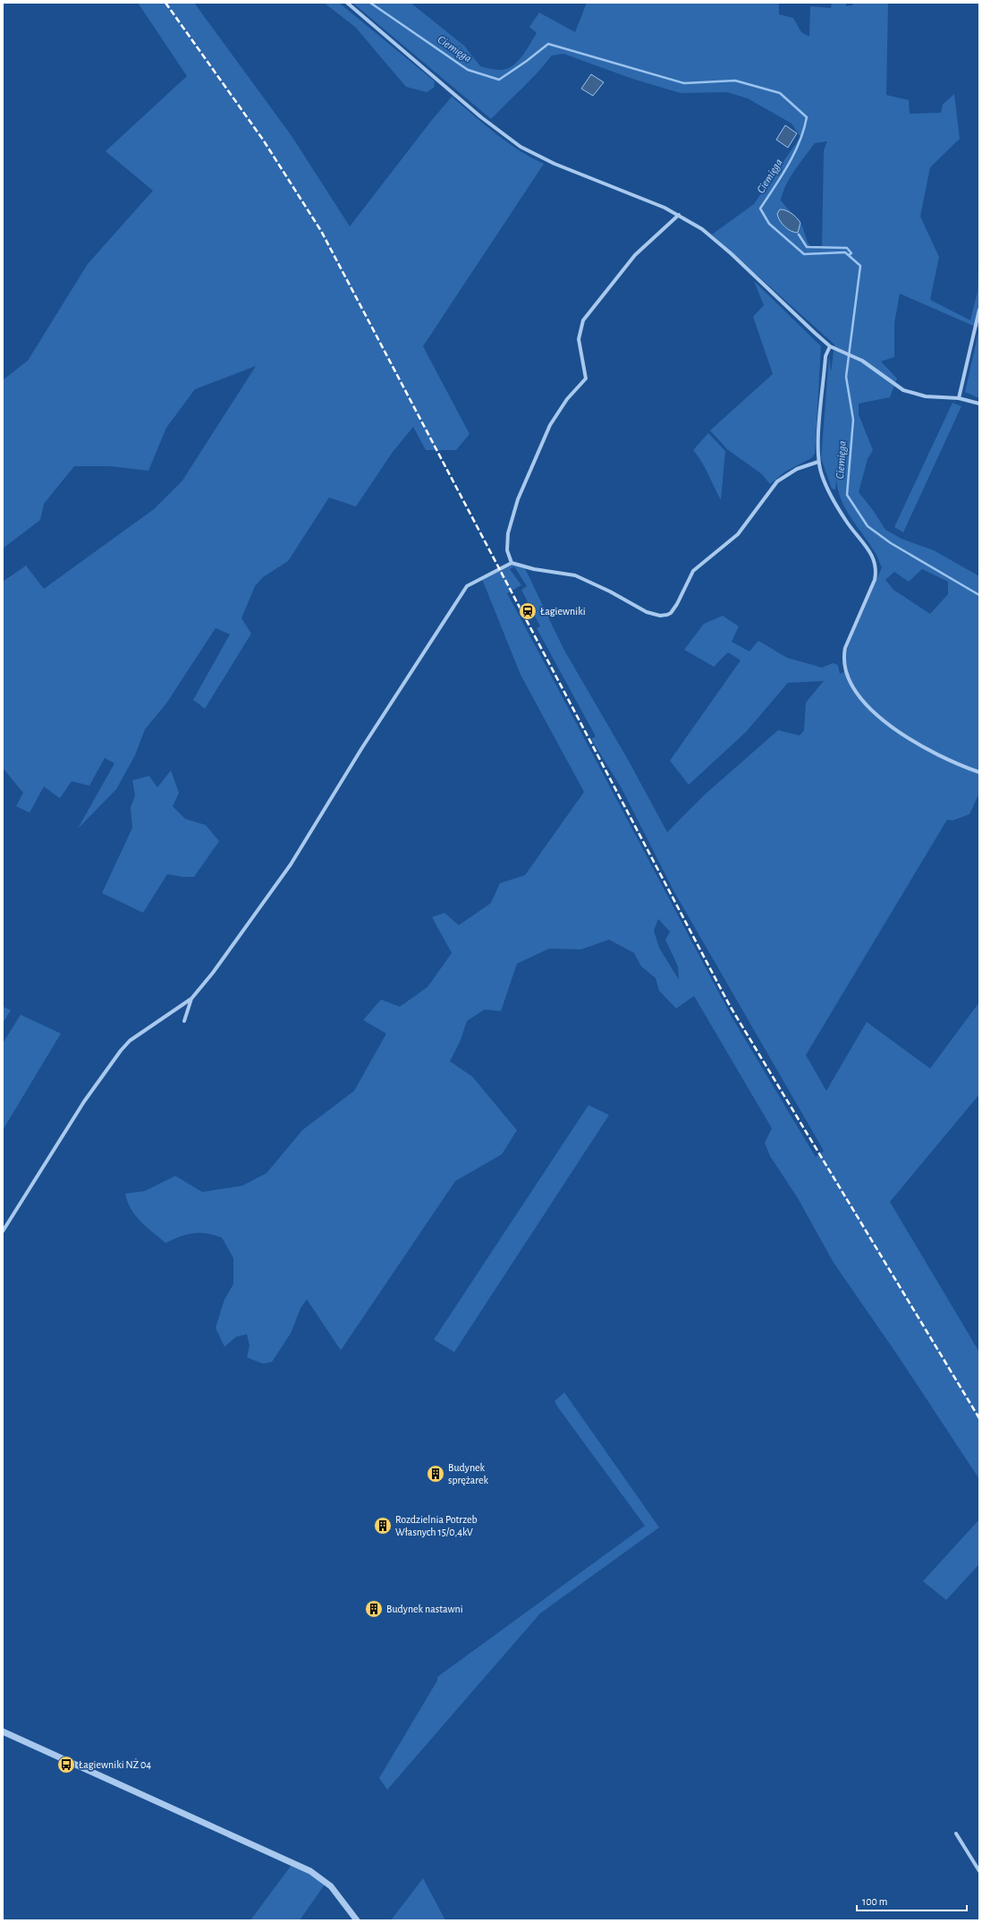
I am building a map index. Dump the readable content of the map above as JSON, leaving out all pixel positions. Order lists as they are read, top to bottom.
{
  "water": ["Ciemięga"],
  "places": {
    "station": ["Łagiewniki"],
    "building": ["Budynek sprężarek", "Rozdzielnia Potrzeb Własnych 15/0,4kV", "Budynek nastawni"],
    "bus stop": ["Łagiewniki NŻ 04"]
  },
  "scale_bar": "100 m"
}
